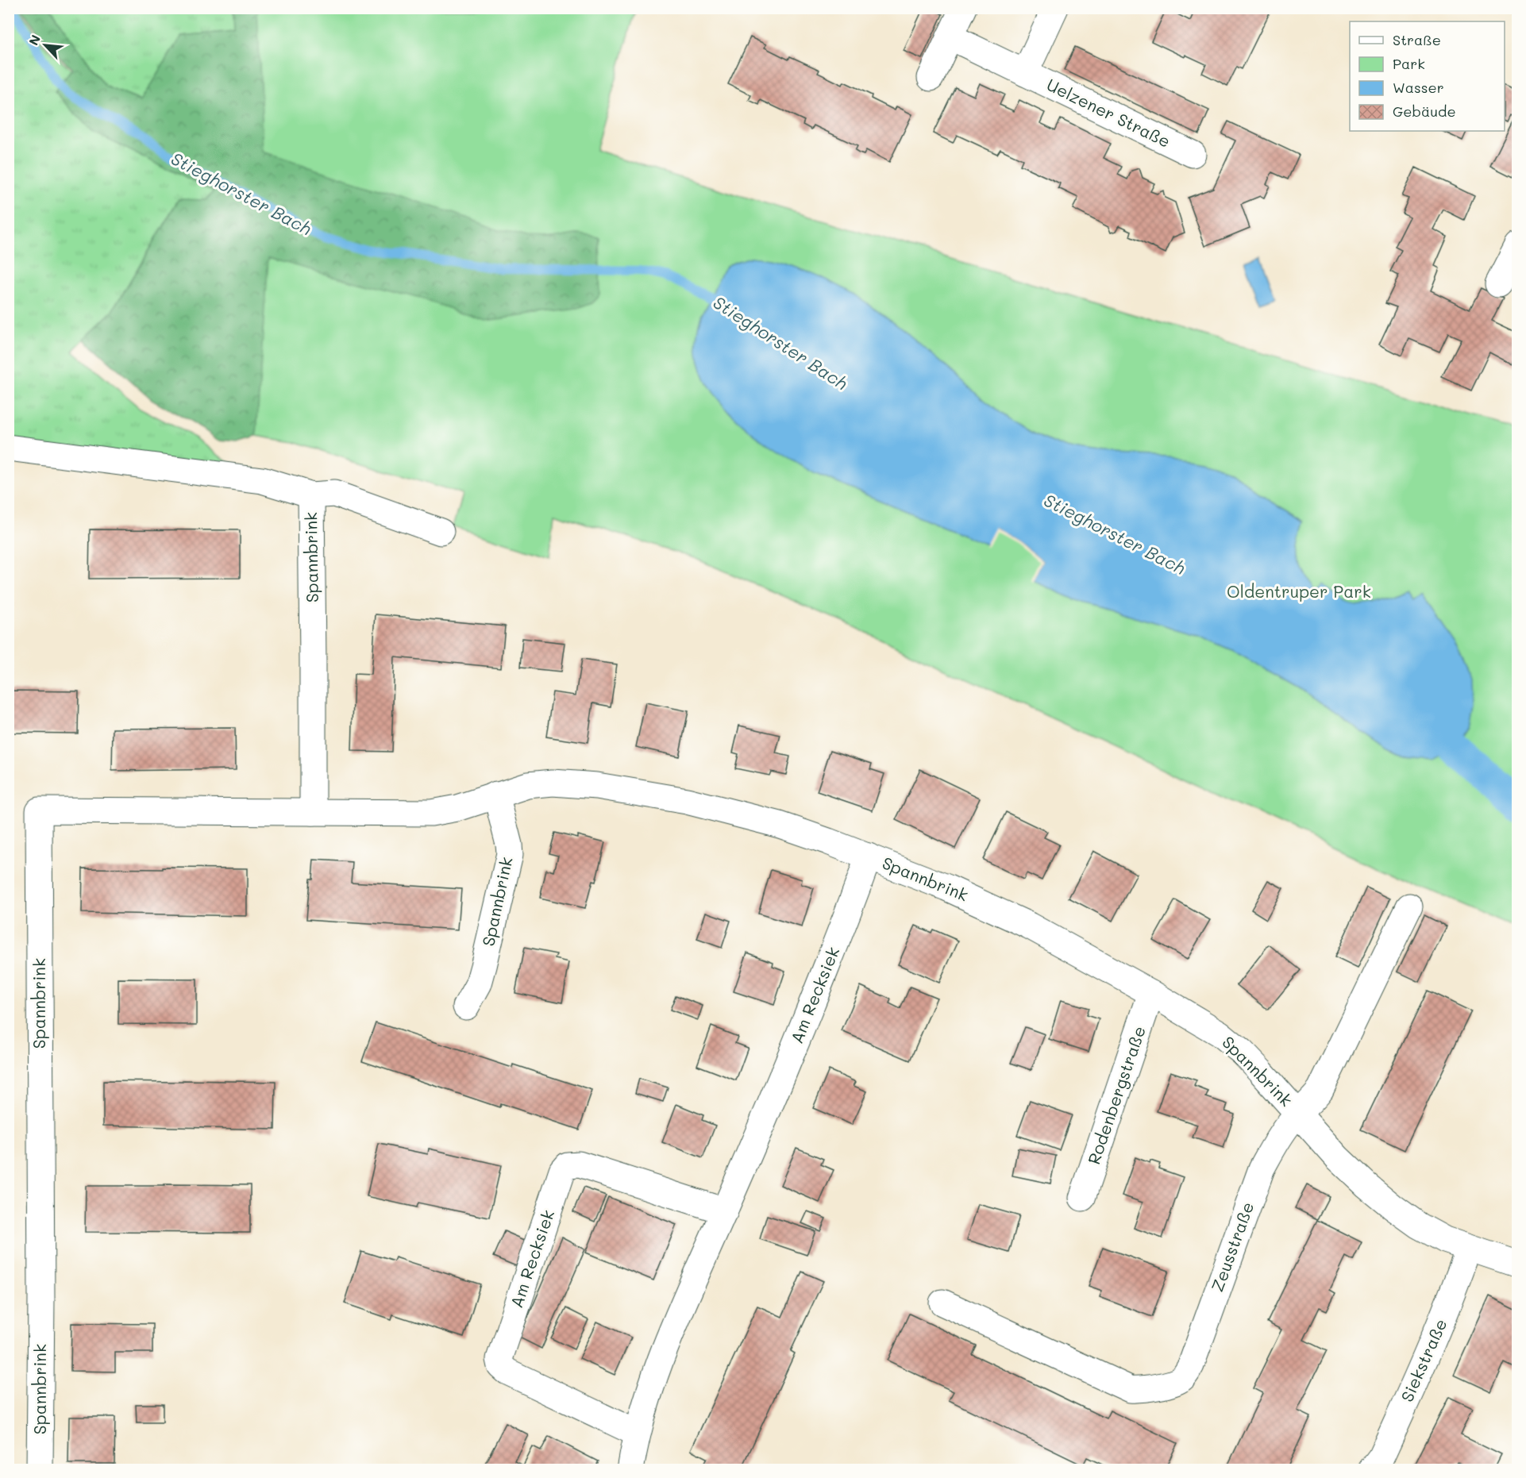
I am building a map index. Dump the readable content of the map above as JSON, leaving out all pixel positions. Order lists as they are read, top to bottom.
{
  "streets": {
    "street": [
      "Uelzener Straße",
      "Spannbrink",
      "Am Recksiek",
      "Rodenbergstraße",
      "Zeusstraße",
      "Siekstraße"
    ]
  },
  "crossings": [
    ["Spannbrink", "Am Recksiek"],
    ["Spannbrink", "Rodenbergstraße"],
    ["Spannbrink", "Zeusstraße"],
    ["Spannbrink", "Siekstraße"]
  ],
  "water": ["Stieghorster Bach"],
  "parks": ["Oldentruper Park"],
  "legend": [
    "Straße",
    "Park",
    "Wasser",
    "Gebäude"
  ],
  "north": "top left"
}
